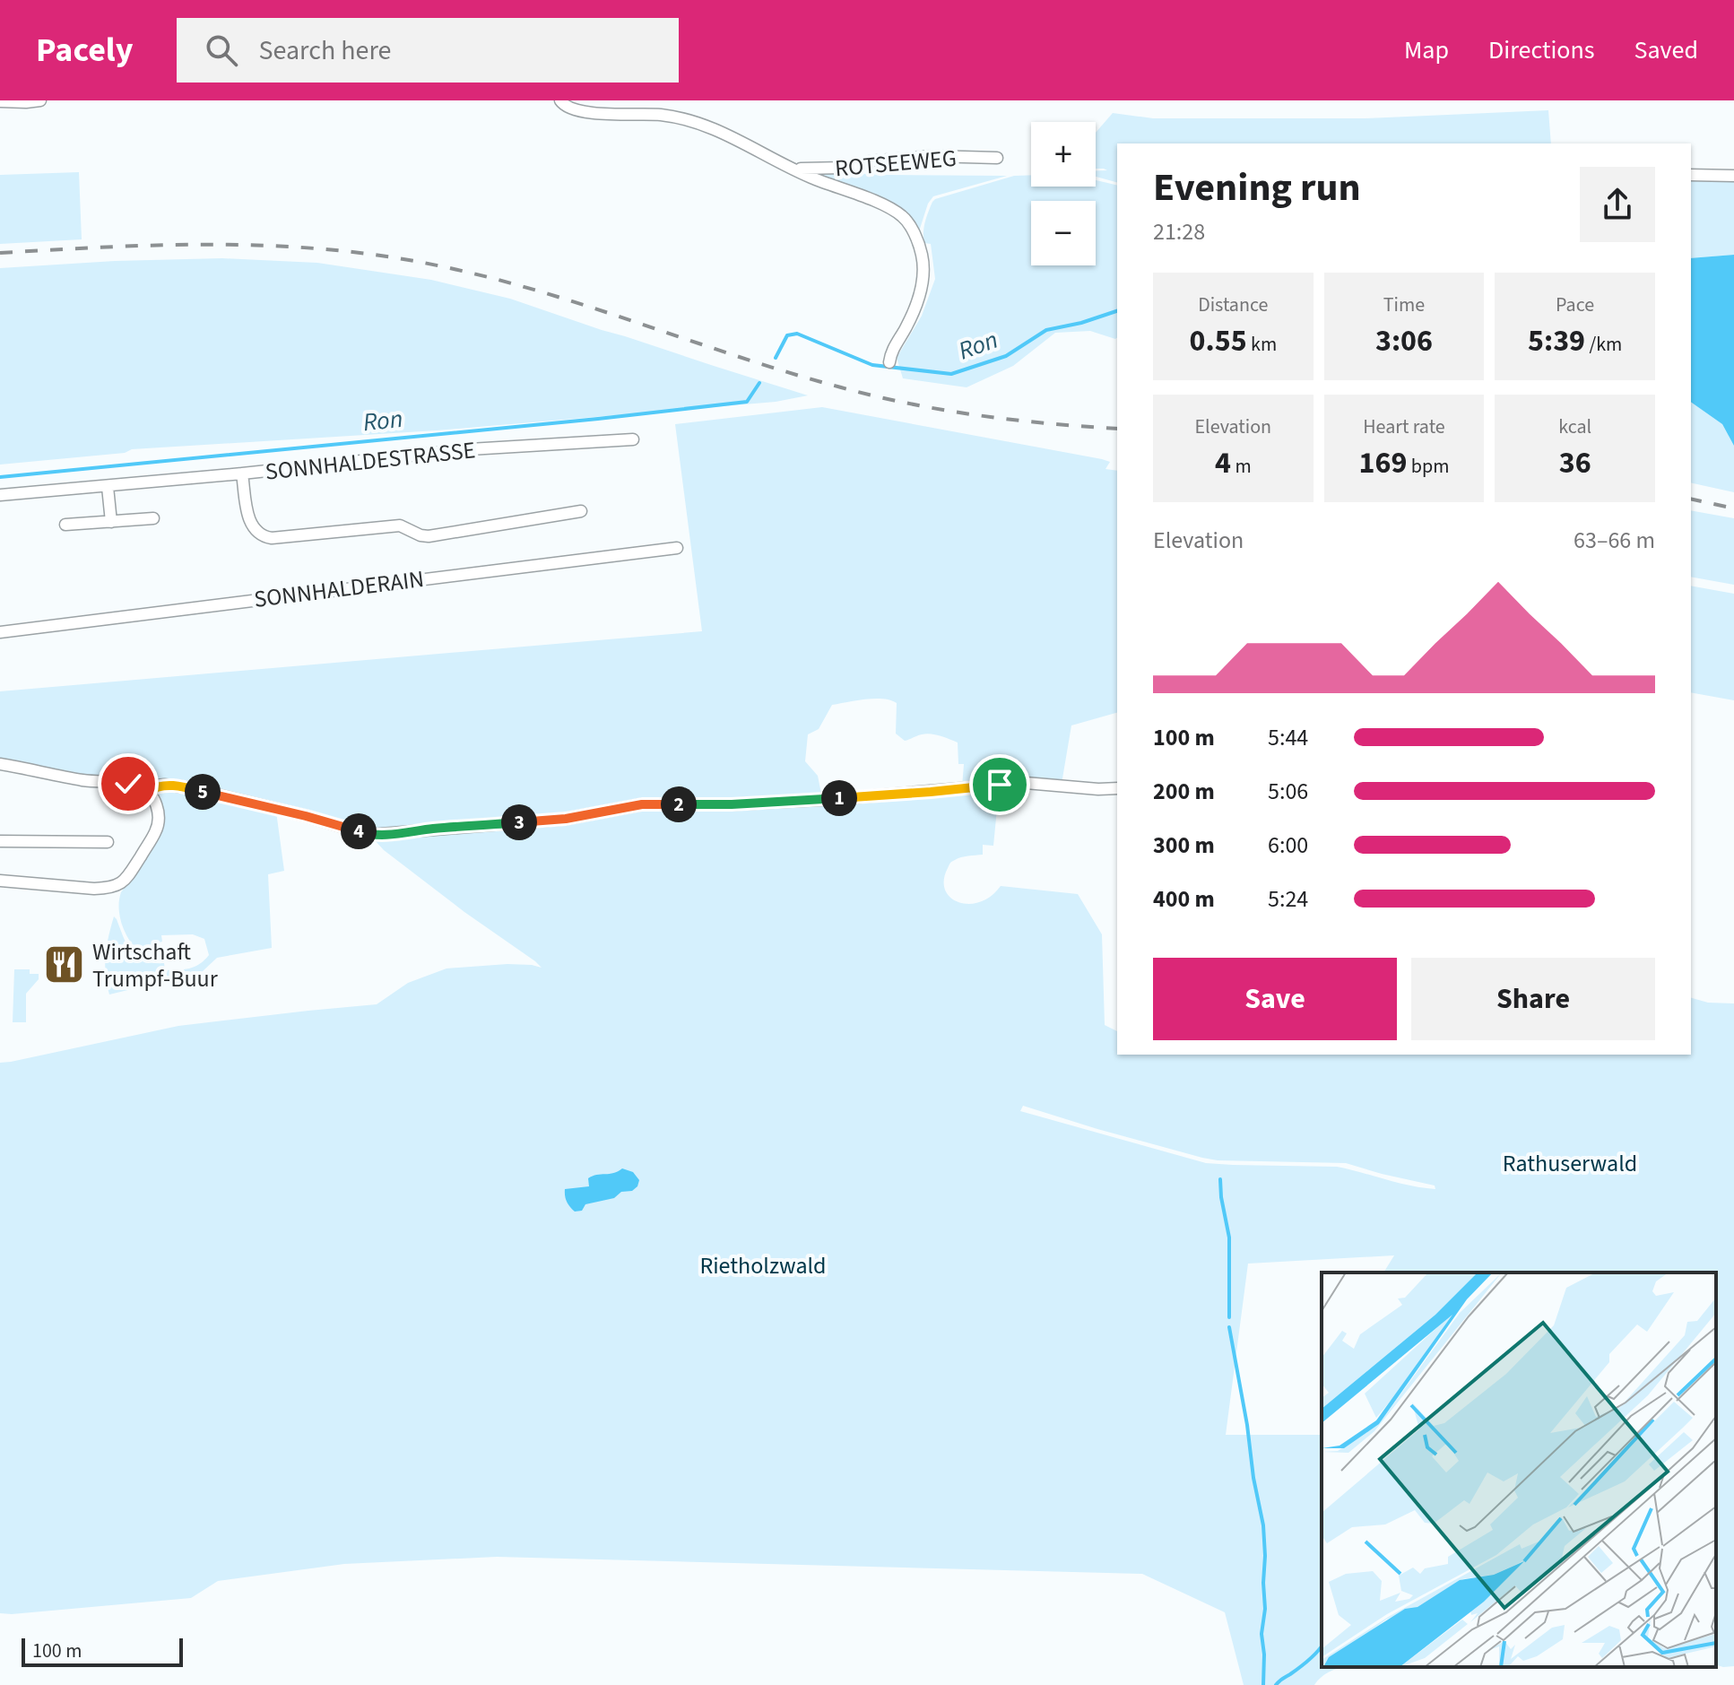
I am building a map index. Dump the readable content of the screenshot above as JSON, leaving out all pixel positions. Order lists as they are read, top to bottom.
{
  "streets": {
    "street": ["ROTSEEWEG", "SONNHALDESTRASSE", "SONNHALDERAIN"]
  },
  "water": ["Ron"],
  "parks": ["Rathuserwald", "Rietholzwald"],
  "places": {
    "restaurant": ["Wirtschaft Trumpf-Buur"]
  },
  "scale_bar": "100 m",
  "page": {
    "header": "Pacely",
    "search": "Search here",
    "nav": ["Map", "Directions", "Saved"],
    "map_buttons": ["+", "−"],
    "heading": ["Evening run", "21:28"],
    "stats": [
      ["Distance", "0.55 km"],
      ["Time", "3:06"],
      ["Pace", "5:39 /km"],
      ["Elevation", "4 m"],
      ["Heart rate", "169 bpm"],
      ["kcal", "36"]
    ],
    "chart": ["Elevation", "63–66 m"],
    "list": [
      {
        "name": "100 m",
        "note": "5:44"
      },
      {
        "name": "200 m",
        "note": "5:06"
      },
      {
        "name": "300 m",
        "note": "6:00"
      },
      {
        "name": "400 m",
        "note": "5:24"
      }
    ],
    "pins": [
      "5",
      "1",
      "2",
      "3",
      "4"
    ],
    "buttons": ["Save", "Share"],
    "scale": "100 m"
  }
}
